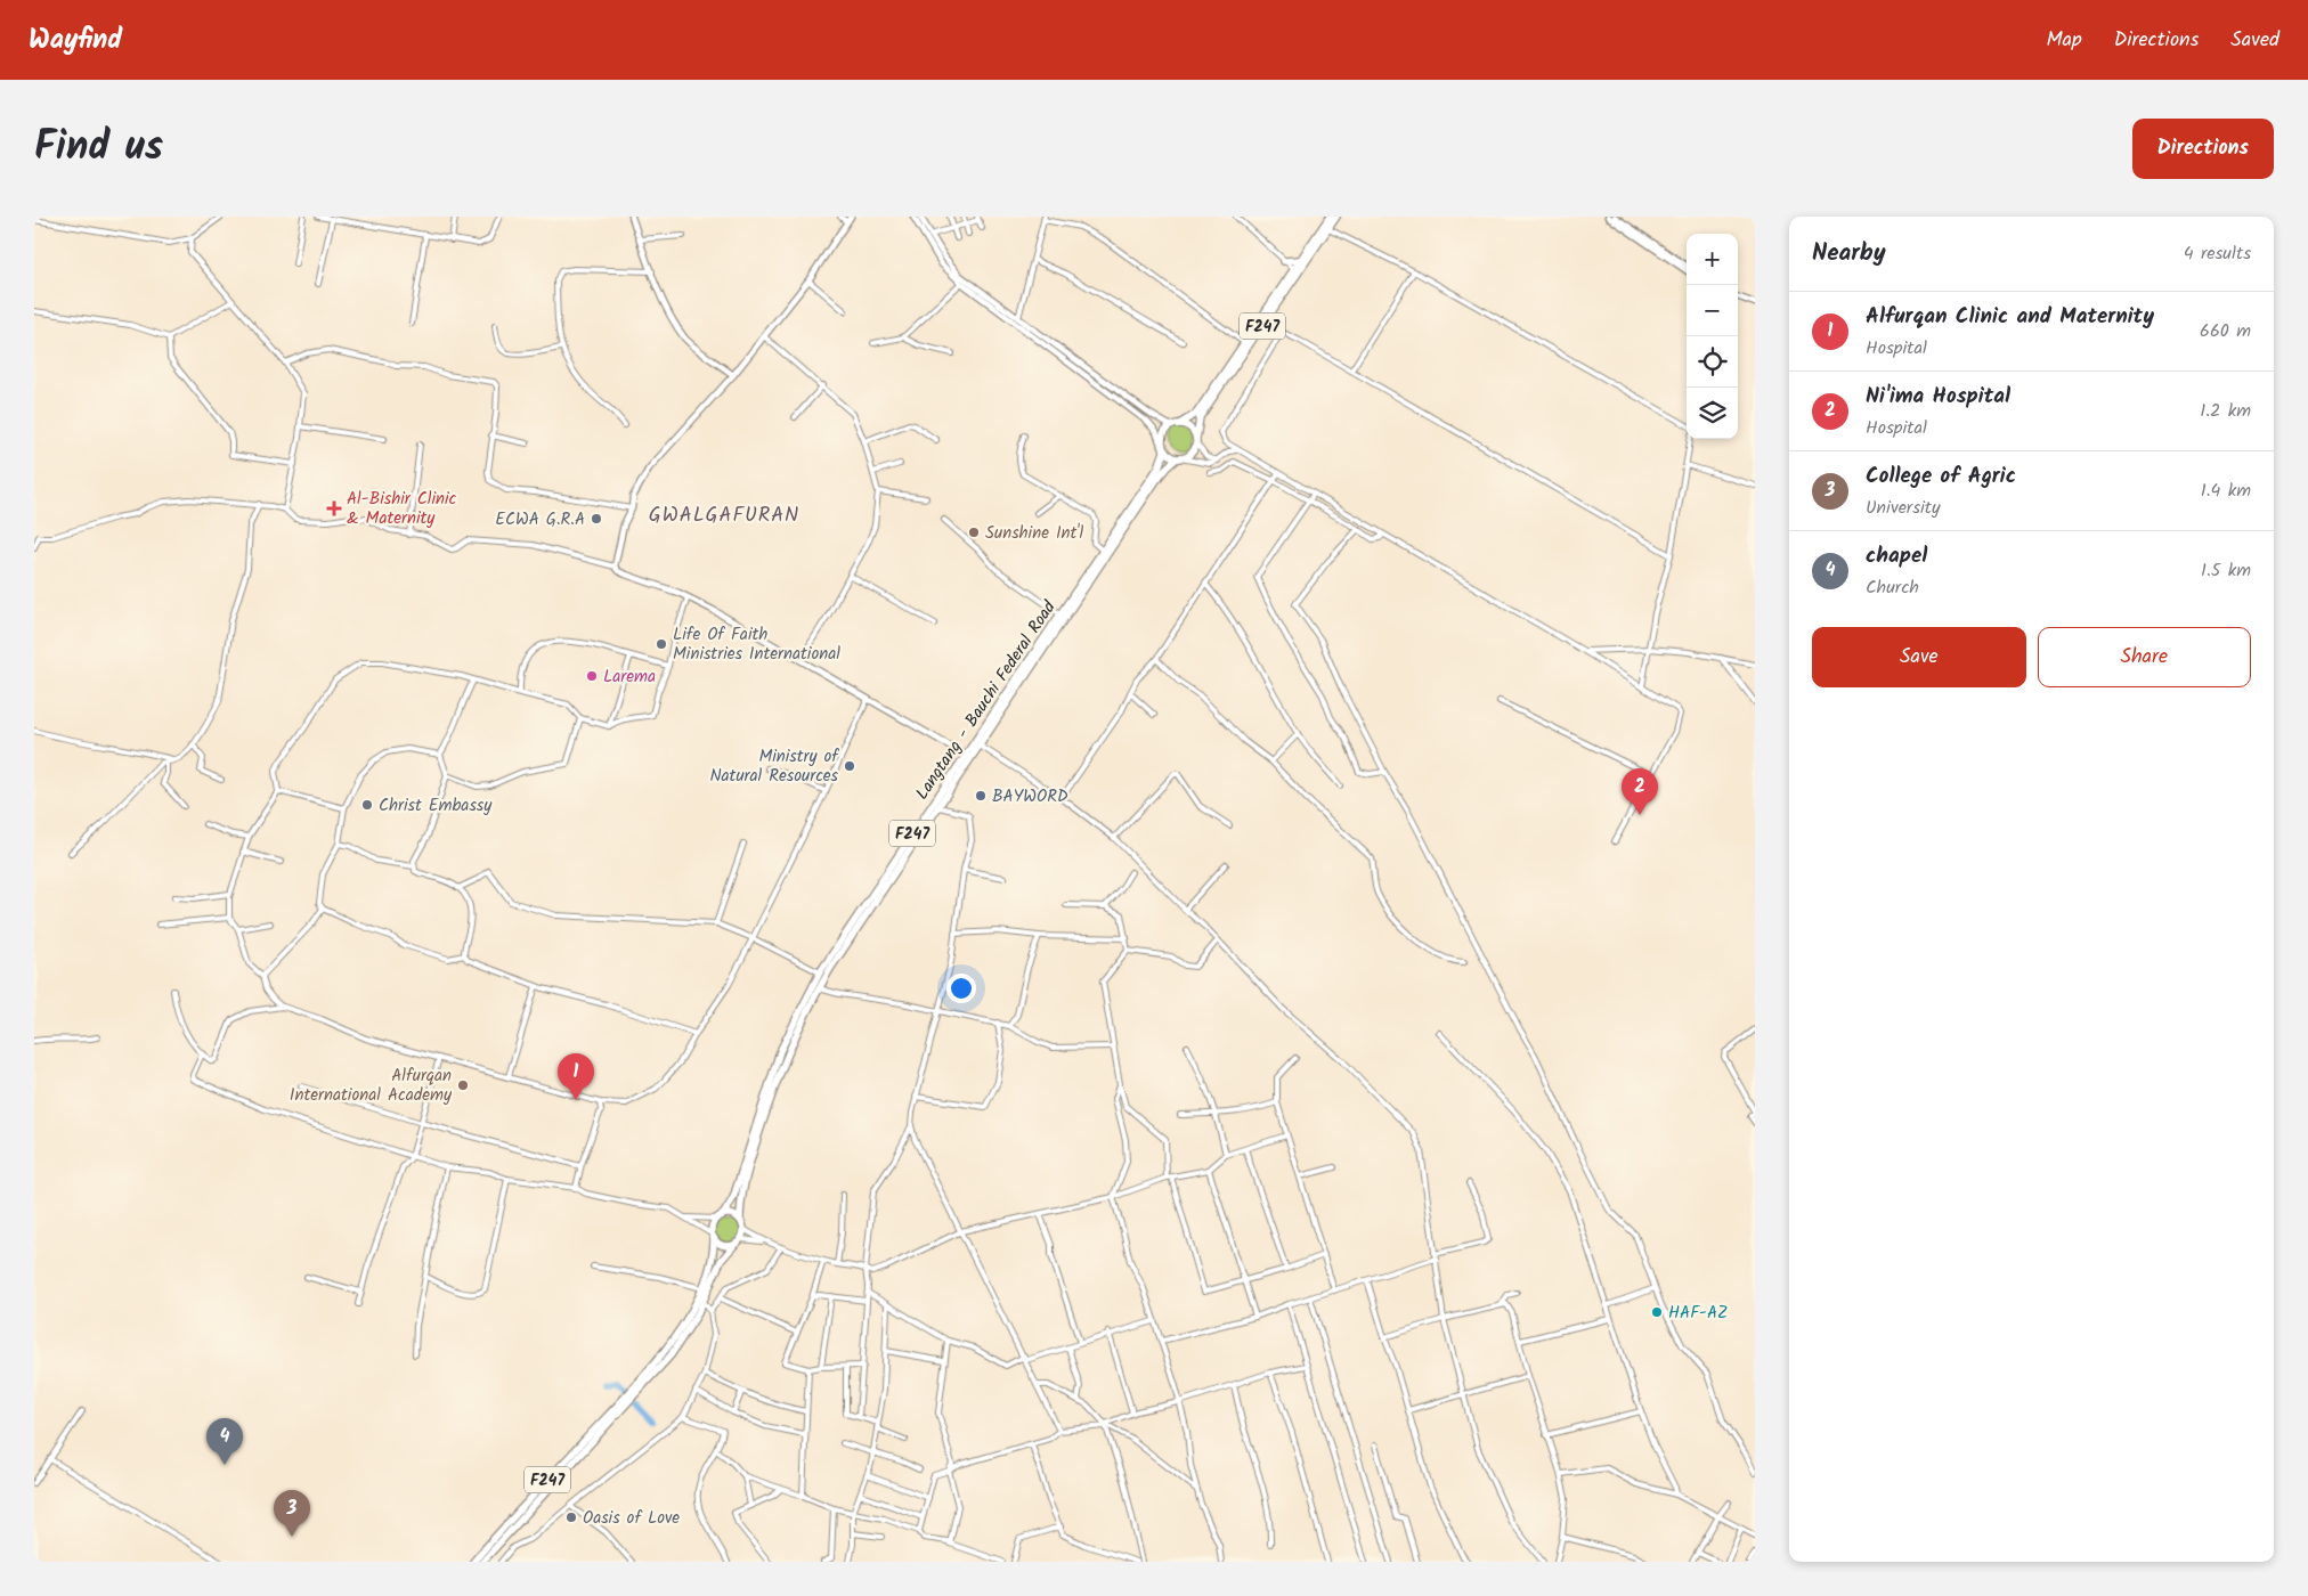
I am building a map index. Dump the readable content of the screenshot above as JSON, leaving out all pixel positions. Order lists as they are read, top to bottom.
{
  "streets": {
    "main road": ["F247", "Langtang - Bauchi Federal Road"]
  },
  "crossings": [
    ["F247", "Langtang - Bauchi Federal Road"]
  ],
  "districts": ["GWALGAFURAN"],
  "places": {
    "health": ["Al-Bishir Clinic & Maternity"],
    "other": [
      "ECWA G.R.A",
      "Sunshine Int'l",
      "Life Of Faith Ministries International",
      "Larema",
      "Ministry of Natural Resources",
      "BAYWORD",
      "Christ Embassy",
      "Alfurqan International Academy",
      "HAF-AZ",
      "Oasis of Love"
    ]
  },
  "page": {
    "header": "Wayfind",
    "nav": ["Map", "Directions", "Saved"],
    "title": "Find us",
    "buttons": [
      "Directions",
      ["Save", "Share"]
    ],
    "heading": ["Nearby", "4 results"],
    "map_buttons": ["+", "−"],
    "list": [
      {
        "mark": "1",
        "name": "Alfurqan Clinic and Maternity",
        "note": "Hospital",
        "value": "660 m"
      },
      {
        "mark": "2",
        "name": "Ni'ima Hospital",
        "note": "Hospital",
        "value": "1.2 km"
      },
      {
        "mark": "3",
        "name": "College of Agric",
        "note": "University",
        "value": "1.4 km"
      },
      {
        "mark": "4",
        "name": "chapel",
        "note": "Church",
        "value": "1.5 km"
      }
    ],
    "pins": [
      "2",
      "1",
      "4",
      "3"
    ]
  }
}
